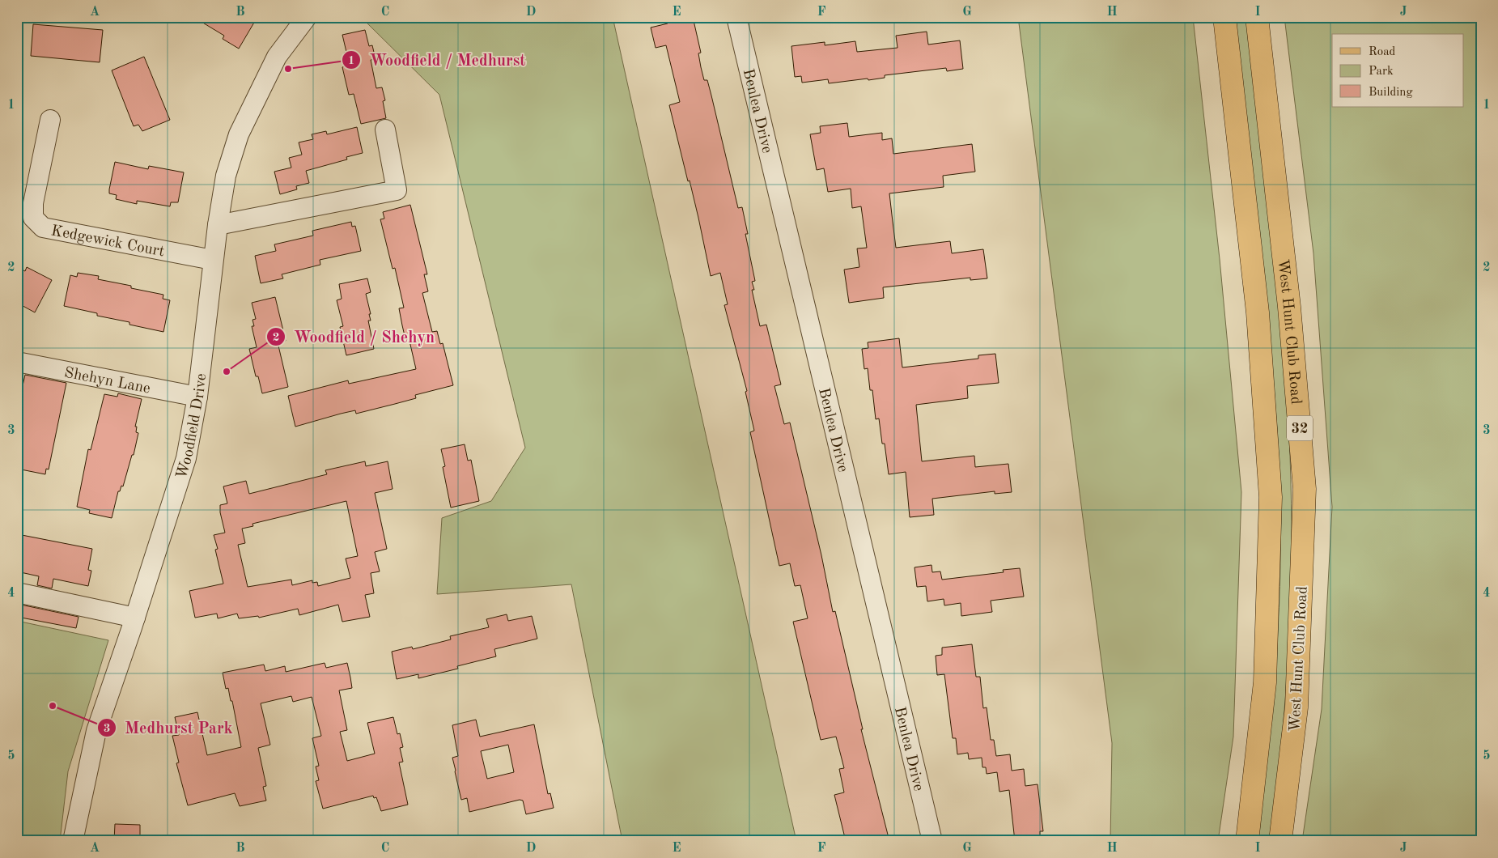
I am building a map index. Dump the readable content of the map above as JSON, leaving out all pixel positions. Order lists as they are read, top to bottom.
{
  "streets": {
    "main road": ["West Hunt Club Road", "32"],
    "street": [
      "Benlea Drive",
      "Kedgewick Court",
      "Shehyn Lane",
      "Woodfield Drive"
    ]
  },
  "crossings": [
    ["Kedgewick Court", "Woodfield Drive"],
    ["Shehyn Lane", "Woodfield Drive"]
  ],
  "places": ["Woodfield / Medhurst", "Woodfield / Shehyn", "Medhurst Park"],
  "legend": ["Road", "Park", "Building"],
  "grid": {
    "columns": [
      "A",
      "B",
      "C",
      "D",
      "E",
      "F",
      "G",
      "H",
      "I",
      "J"
    ],
    "rows": [
      "1",
      "2",
      "3",
      "4",
      "5"
    ]
  }
}
